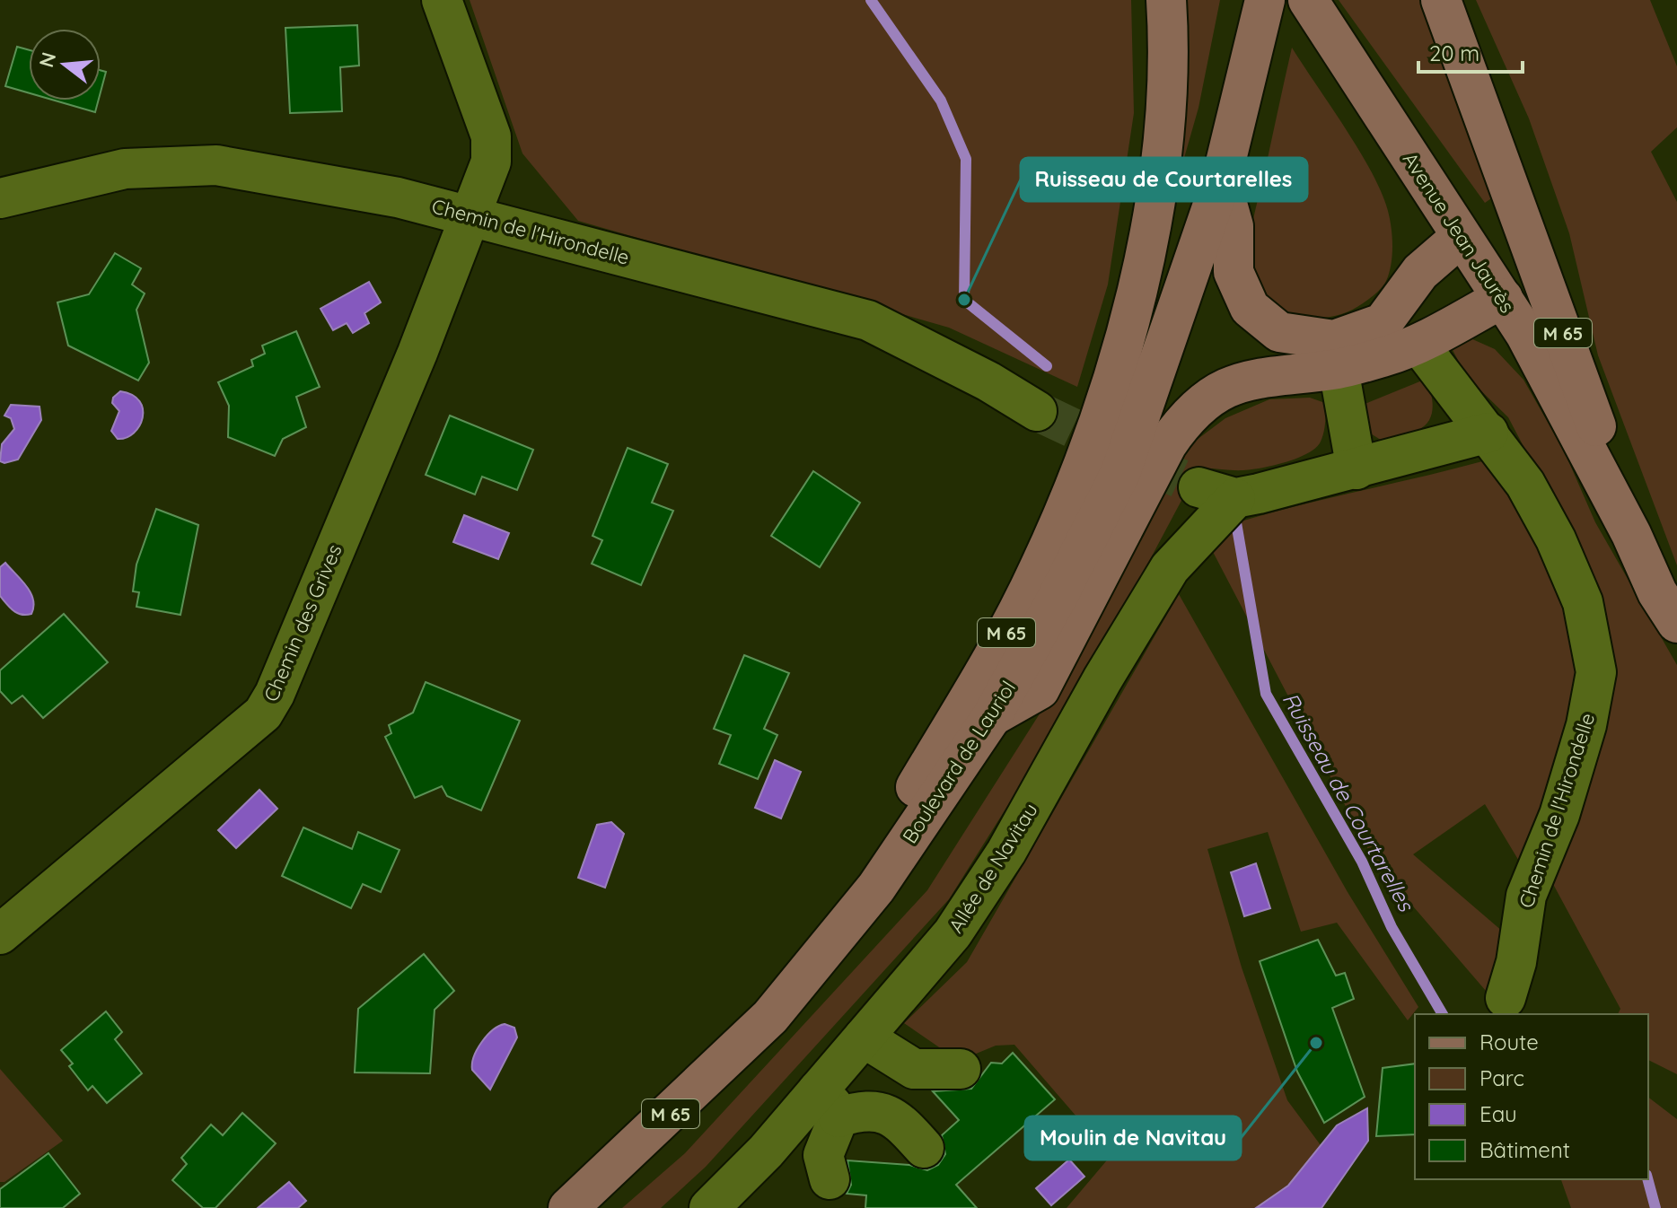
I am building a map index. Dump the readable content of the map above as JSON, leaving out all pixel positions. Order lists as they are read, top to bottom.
{
  "streets": {
    "main road": ["Avenue Jean Jaurès", "M 65", "Boulevard de Lauriol"],
    "street": ["Chemin de l'Hirondelle", "Chemin des Grives", "Allée de Navitau"]
  },
  "crossings": [
    ["Chemin de l'Hirondelle", "M 65"],
    ["Chemin de l'Hirondelle", "Chemin des Grives"],
    ["Avenue Jean Jaurès", "M 65"],
    ["M 65", "Boulevard de Lauriol"]
  ],
  "water": ["Ruisseau de Courtarelles"],
  "places": ["Ruisseau de Courtarelles", "Moulin de Navitau"],
  "legend": [
    "Route",
    "Parc",
    "Eau",
    "Bâtiment"
  ],
  "scale_bar": "20 m",
  "north": "left"
}
